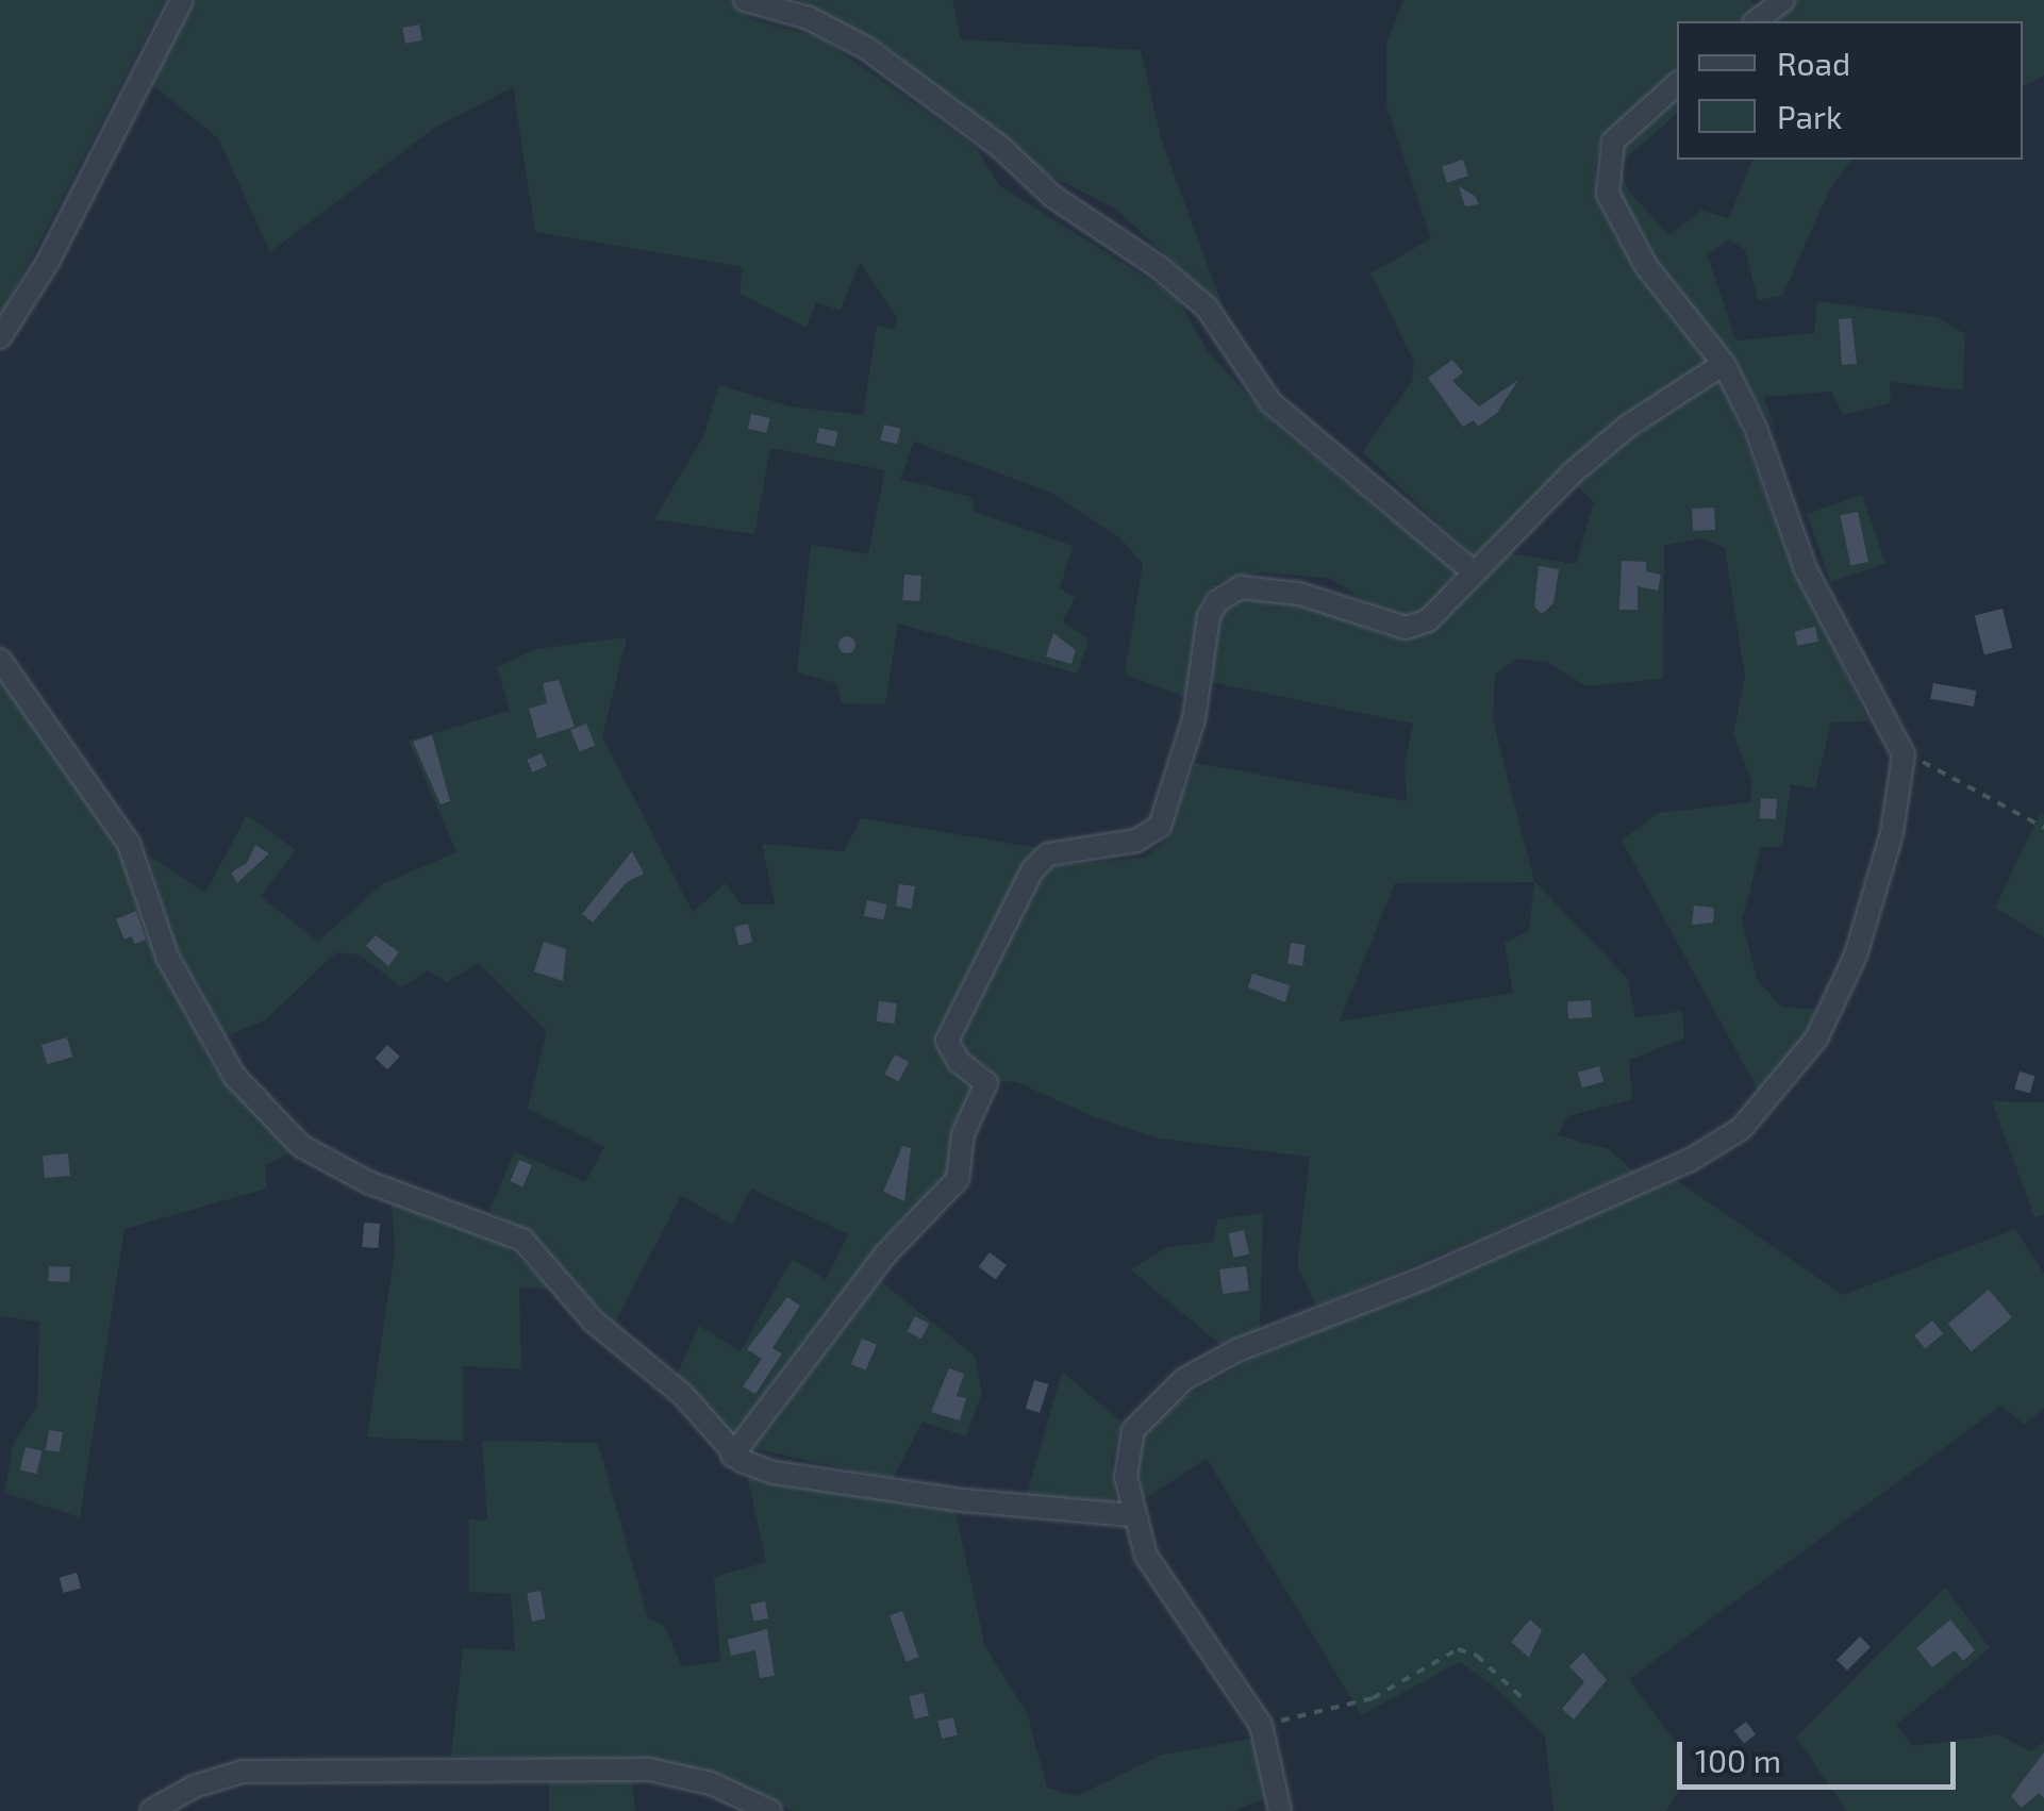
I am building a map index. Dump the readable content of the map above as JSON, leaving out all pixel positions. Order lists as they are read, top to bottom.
{
  "legend": ["Road", "Park"],
  "scale_bar": "100 m"
}
